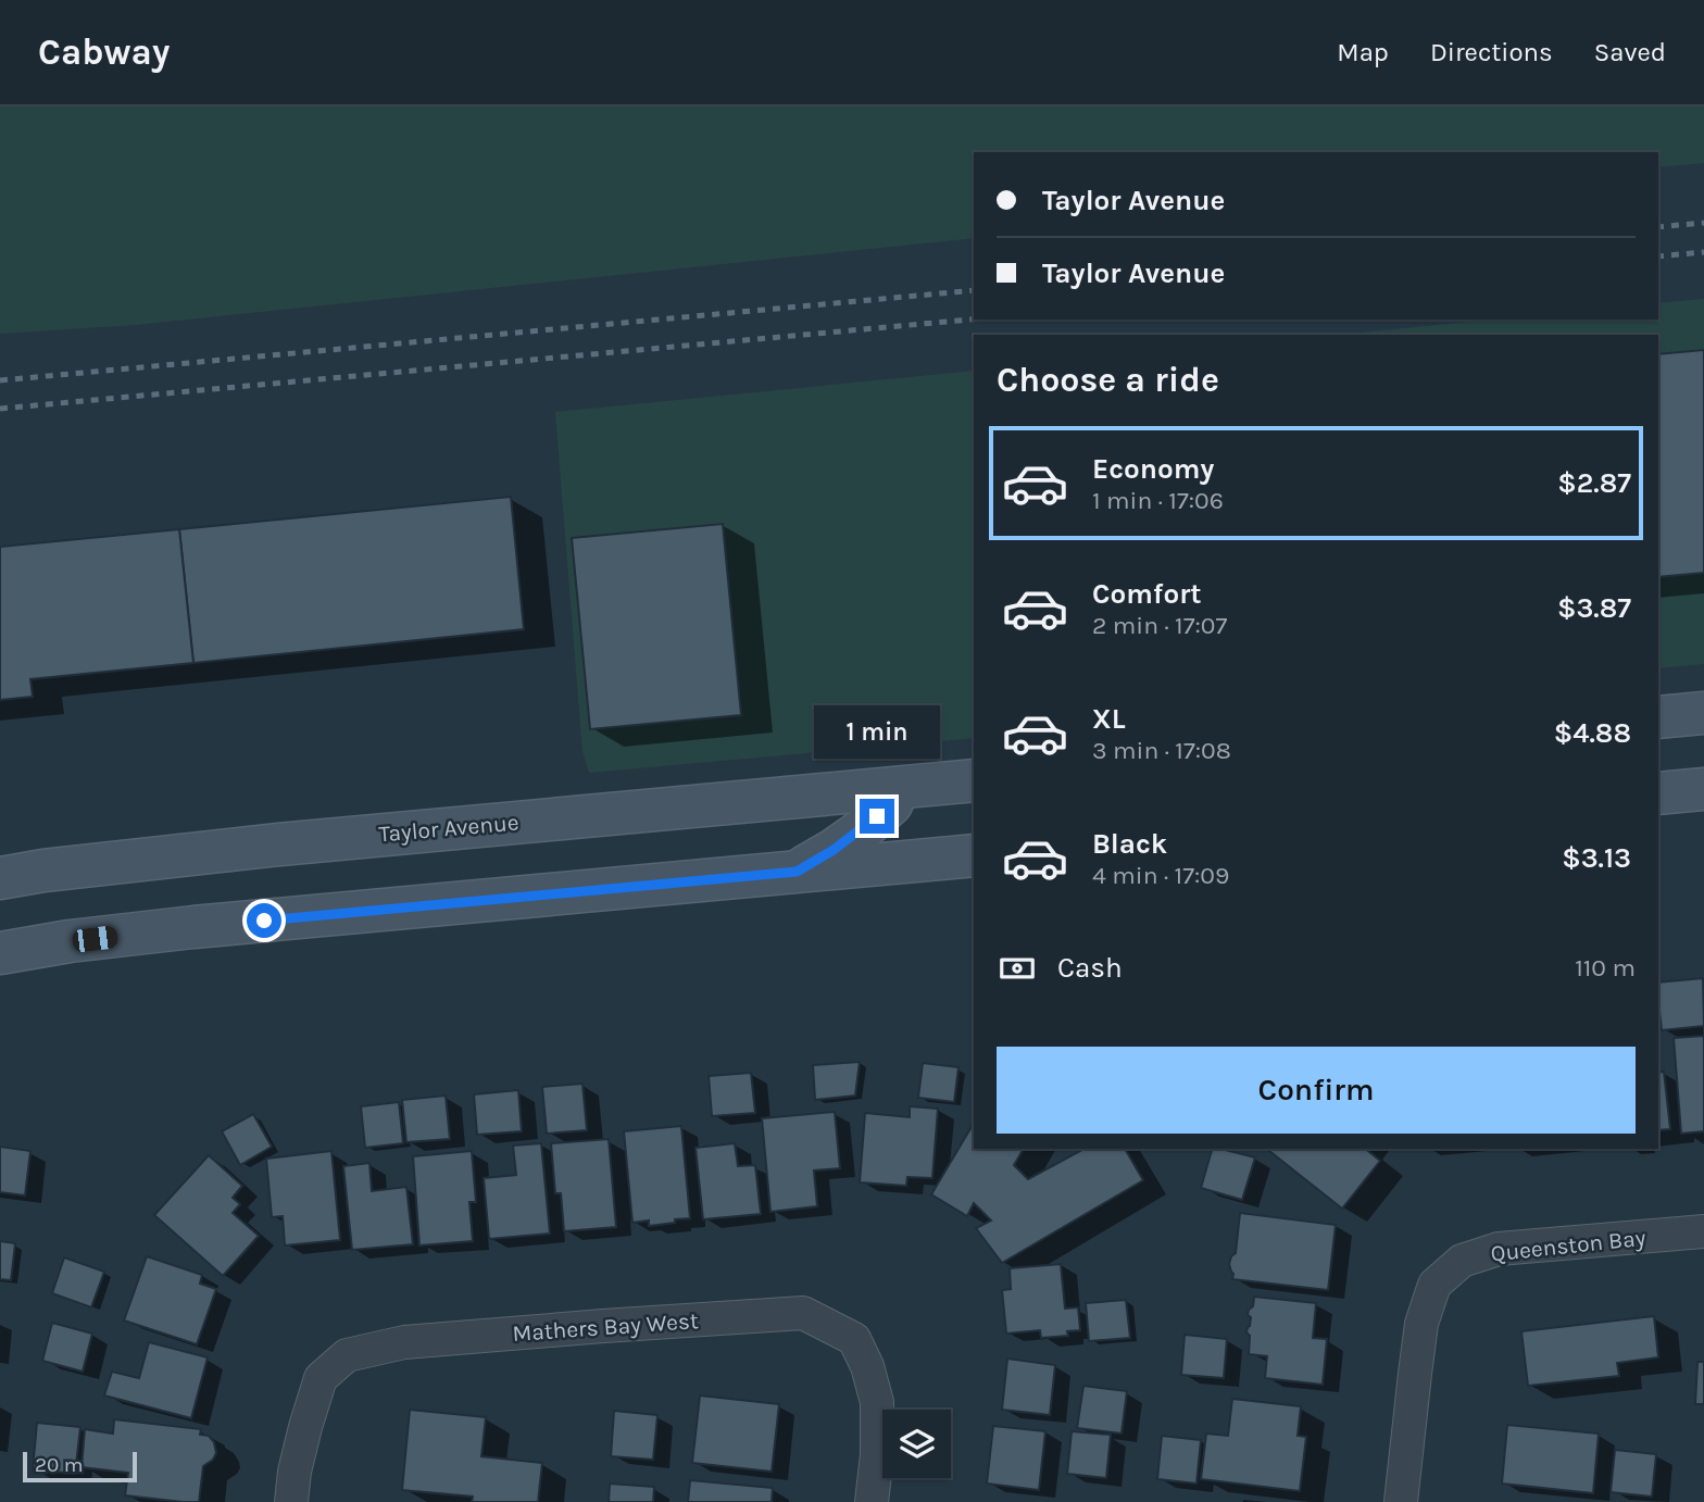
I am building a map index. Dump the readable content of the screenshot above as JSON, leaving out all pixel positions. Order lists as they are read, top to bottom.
{
  "streets": {
    "main road": ["Taylor Avenue"],
    "street": ["Queenston Bay", "Mathers Bay West"]
  },
  "scale_bar": "20 m",
  "page": {
    "header": "Cabway",
    "nav": ["Map", "Directions", "Saved"],
    "banner": ["Taylor Avenue", "Taylor Avenue"],
    "heading": "Choose a ride",
    "list": [
      {
        "name": "Economy",
        "note": "1 min · 17:06",
        "value": "$2.87"
      },
      {
        "name": "Comfort",
        "note": "2 min · 17:07",
        "value": "$3.87"
      },
      {
        "name": "XL",
        "note": "3 min · 17:08",
        "value": "$4.88"
      },
      {
        "name": "Black",
        "note": "4 min · 17:09",
        "value": "$3.13"
      }
    ],
    "bubble": "1 min",
    "pay": ["Cash", "110 m"],
    "buttons": "Confirm",
    "scale": "20 m"
  }
}
